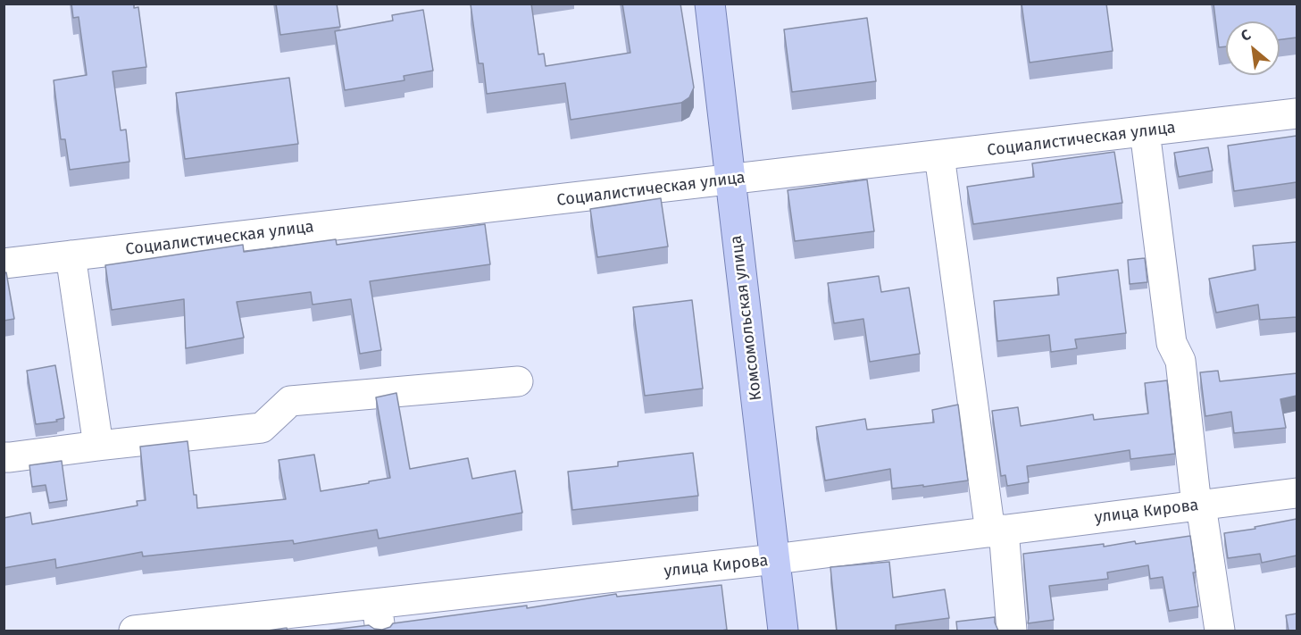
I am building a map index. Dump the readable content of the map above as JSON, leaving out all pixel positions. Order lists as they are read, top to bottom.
{
  "streets": {
    "main road": ["Комсомольская улица"],
    "street": ["Социалистическая улица", "улица Кирова"]
  },
  "crossings": [
    ["Социалистическая улица", "Комсомольская улица"],
    ["Комсомольская улица", "улица Кирова"]
  ],
  "north": "top left"
}
